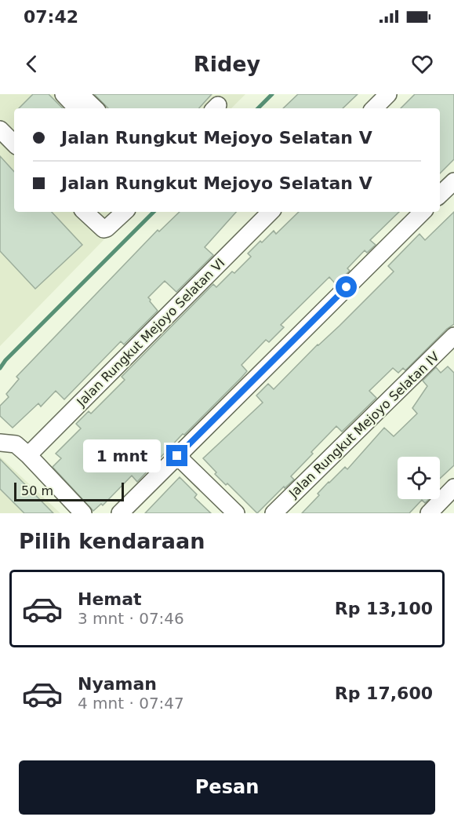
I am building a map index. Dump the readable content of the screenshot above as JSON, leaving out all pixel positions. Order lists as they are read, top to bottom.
{
  "streets": {
    "street": ["Jalan Rungkut Mejoyo Selatan VI", "Jalan Rungkut Mejoyo Selatan IV"]
  },
  "scale_bar": "50 m",
  "page": {
    "status": "07:42",
    "header": "Ridey",
    "banner": ["Jalan Rungkut Mejoyo Selatan V", "Jalan Rungkut Mejoyo Selatan V"],
    "bubble": "1 mnt",
    "scale": "50 m",
    "heading": "Pilih kendaraan",
    "list": [
      {
        "name": "Hemat",
        "note": "3 mnt · 07:46",
        "value": "Rp 13,100"
      },
      {
        "name": "Nyaman",
        "note": "4 mnt · 07:47",
        "value": "Rp 17,600"
      }
    ],
    "buttons": "Pesan"
  }
}
